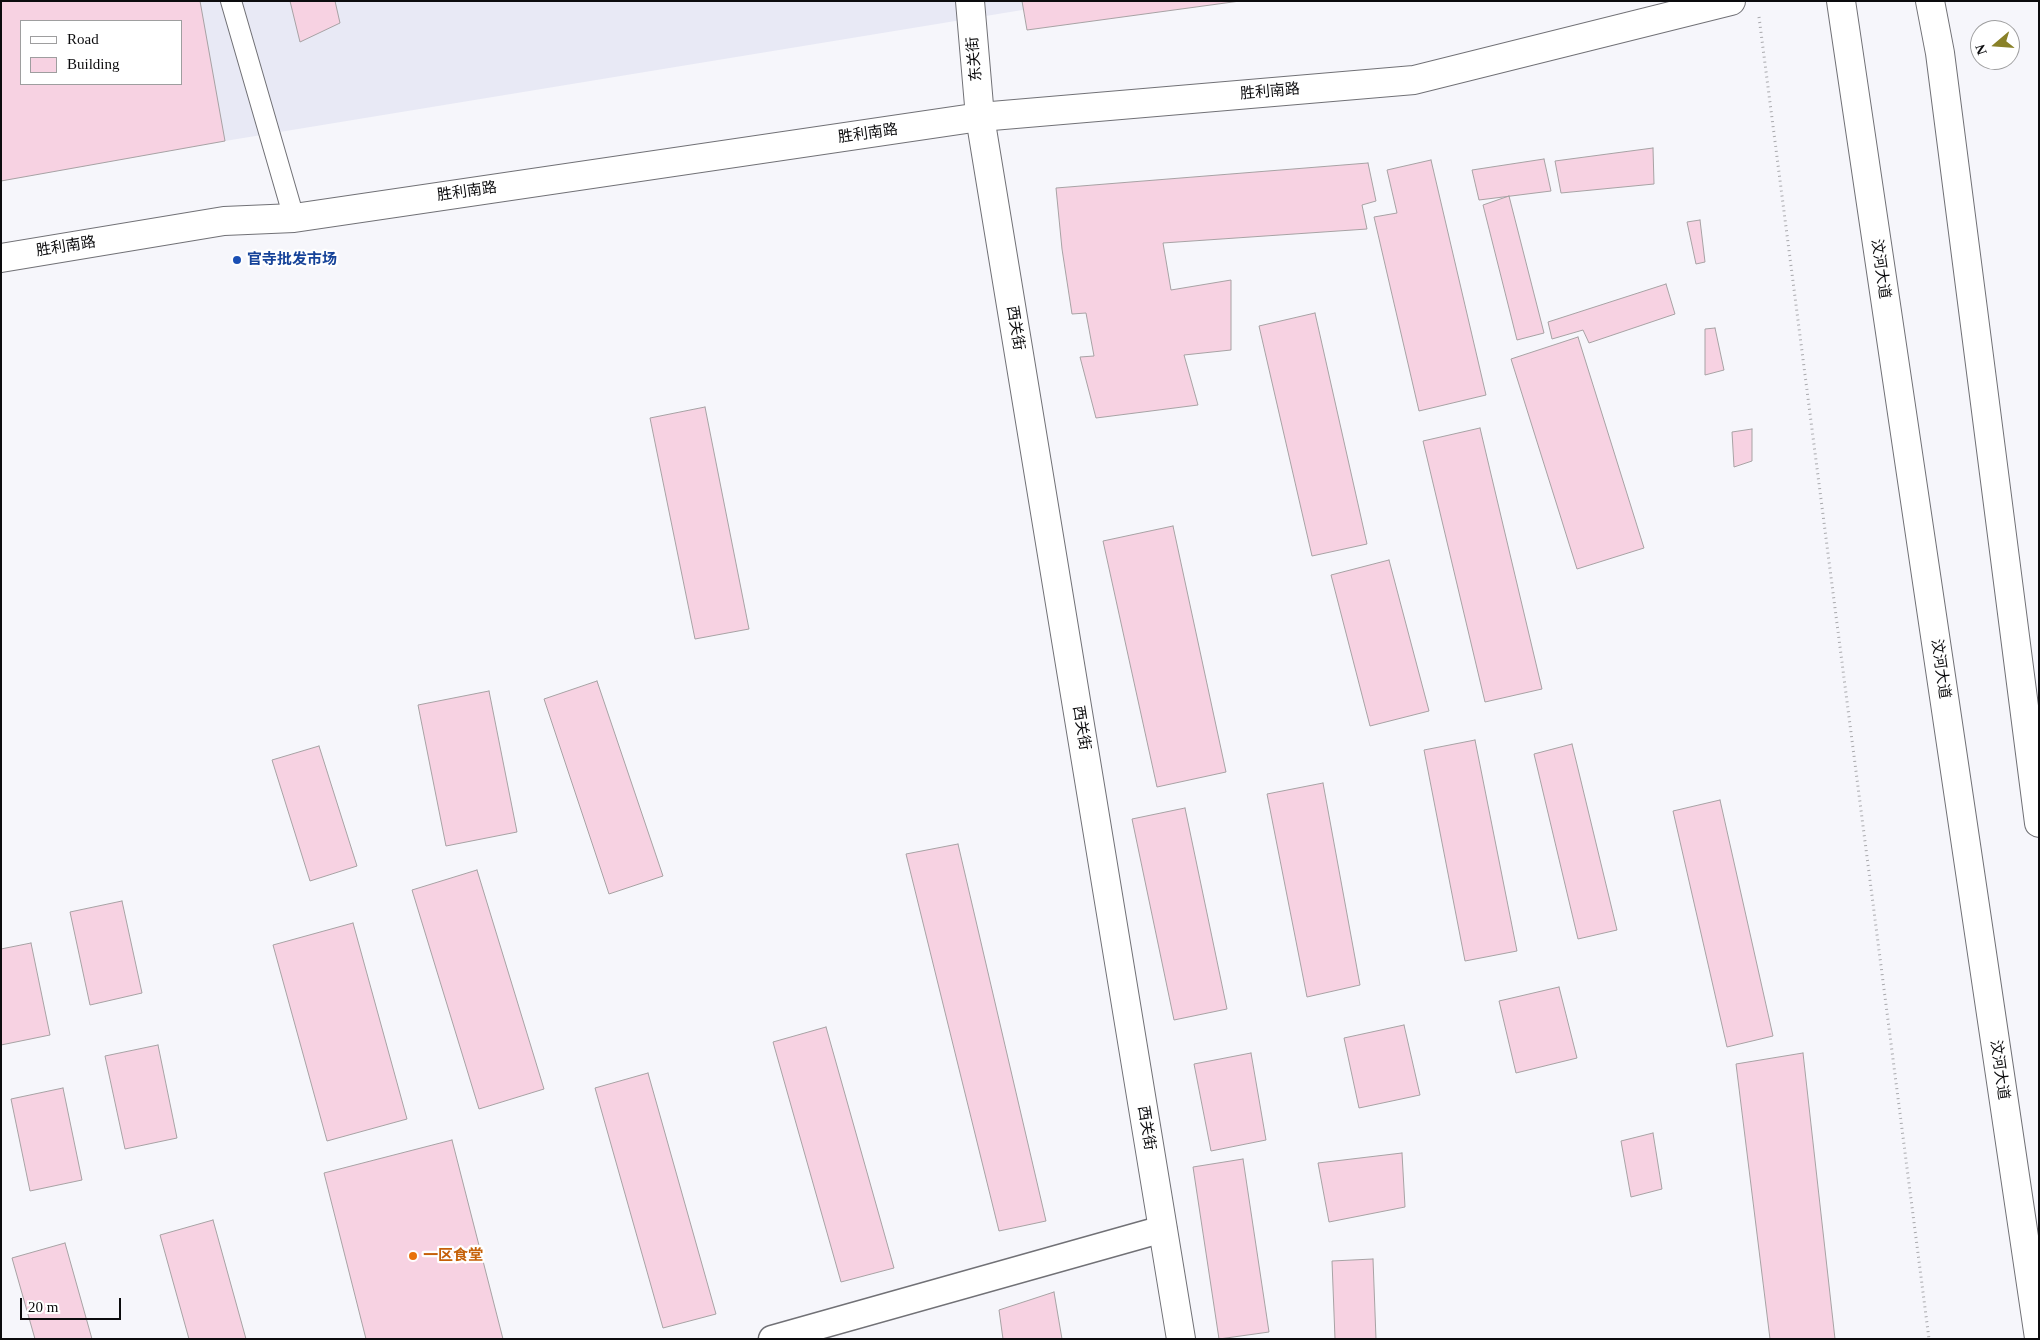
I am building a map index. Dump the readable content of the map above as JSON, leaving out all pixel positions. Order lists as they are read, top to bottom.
{
  "streets": {
    "main road": [
      "东关街",
      "胜利南路",
      "汶河大道",
      "西关街"
    ]
  },
  "crossings": [
    ["东关街", "胜利南路"],
    ["东关街", "西关街"],
    ["胜利南路", "西关街"]
  ],
  "places": ["官寺批发市场", "一区食堂"],
  "legend": ["Road", "Building"],
  "scale_bar": "20 m",
  "north": "left"
}
